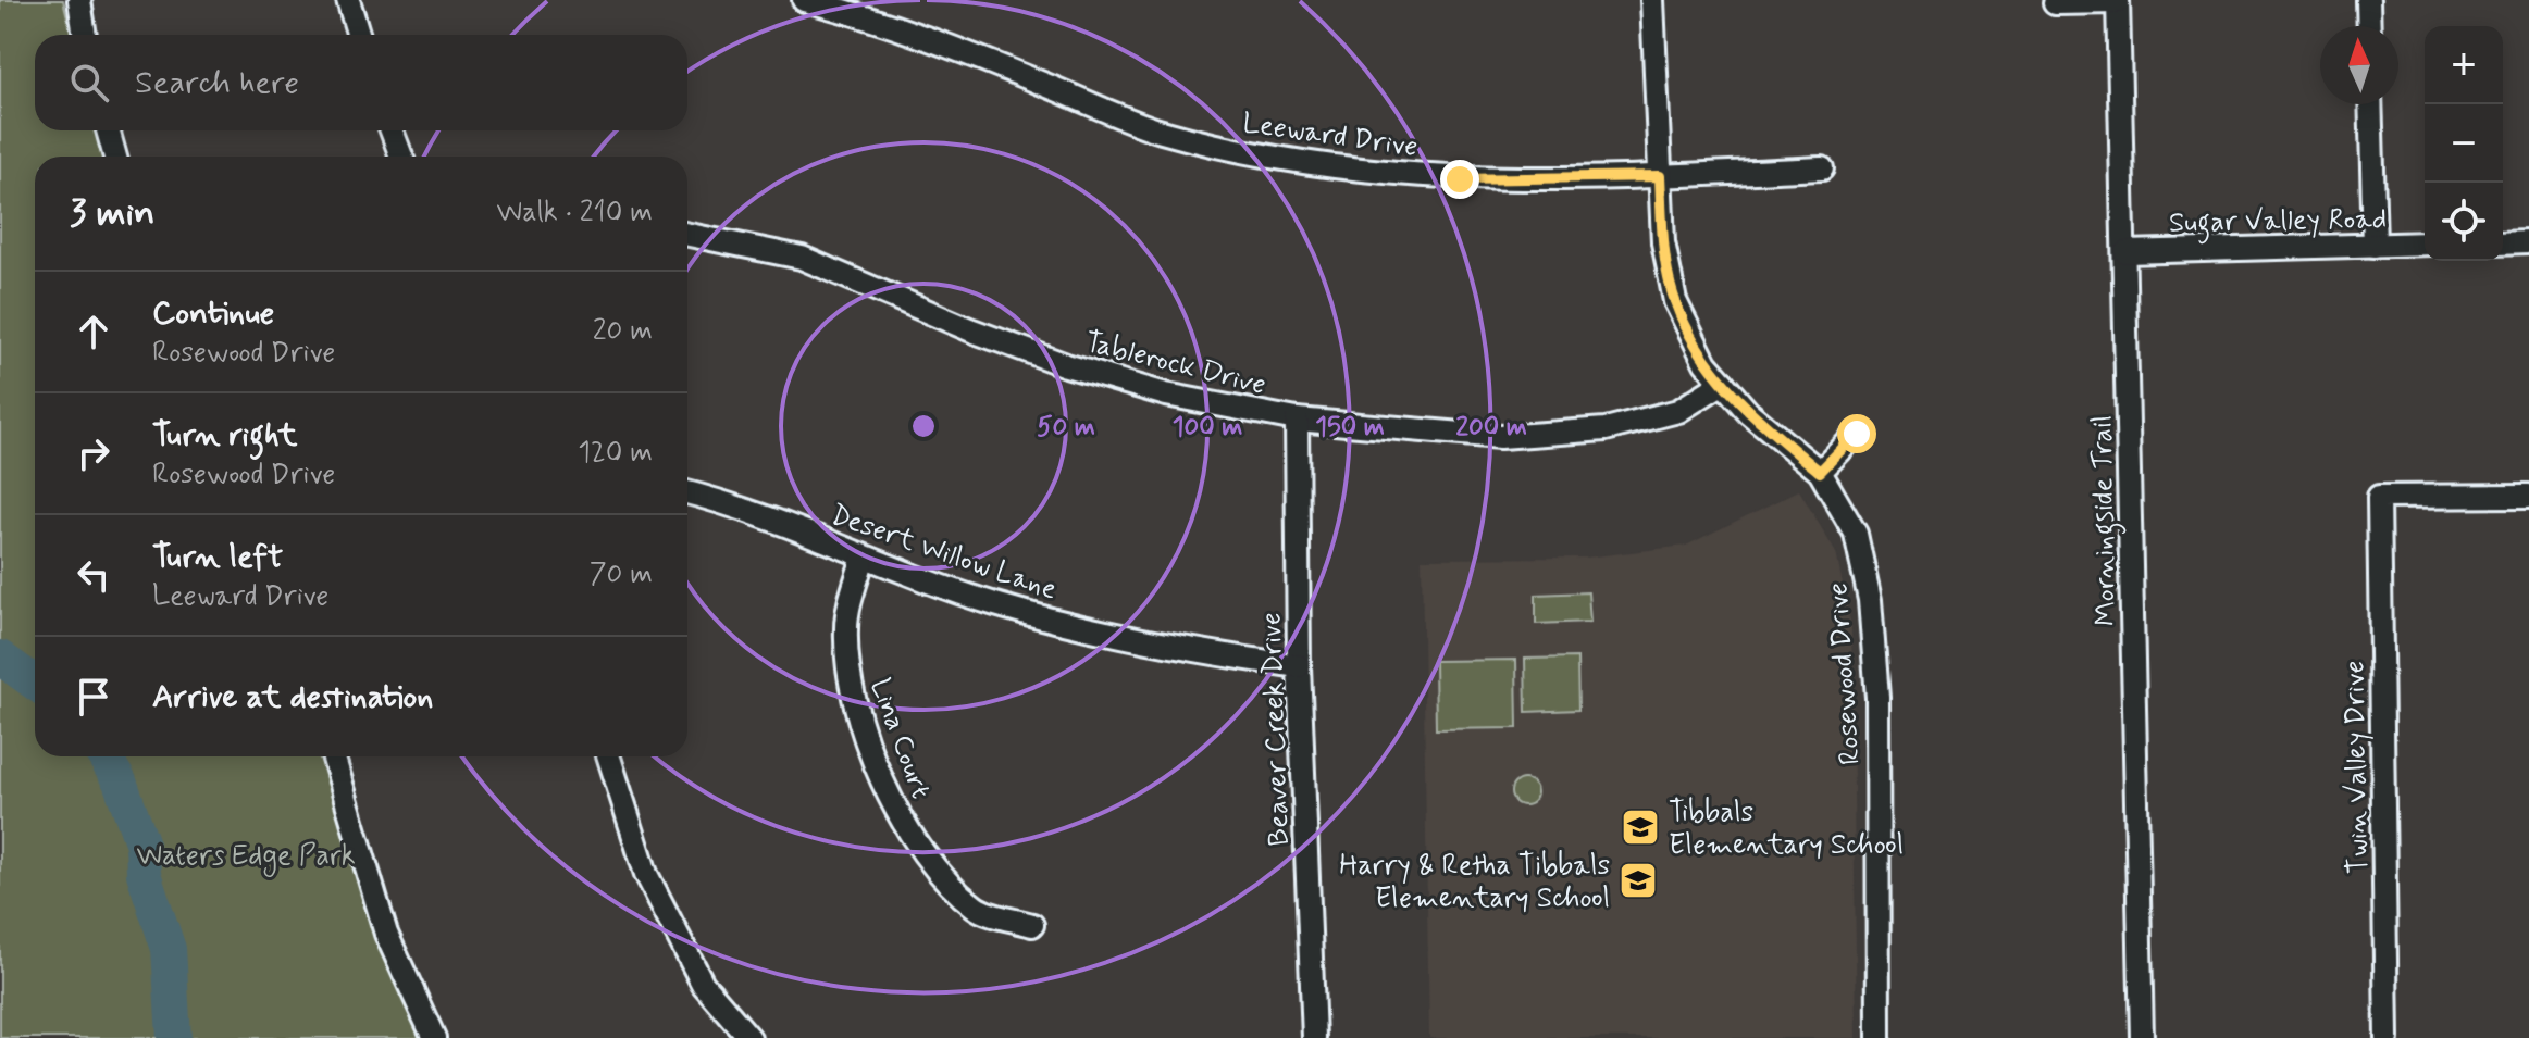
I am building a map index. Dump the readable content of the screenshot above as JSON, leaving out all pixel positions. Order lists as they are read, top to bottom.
{
  "streets": {
    "street": [
      "Leeward Drive",
      "Sugar Valley Road",
      "Tablerock Drive",
      "Morningside Trail",
      "Desert Willow Lane",
      "Rosewood Drive",
      "Beaver Creek Drive",
      "Lina Court",
      "Twin Valley Drive"
    ]
  },
  "crossings": [
    ["Leeward Drive", "Rosewood Drive"],
    ["Sugar Valley Road", "Morningside Trail"],
    ["Tablerock Drive", "Rosewood Drive"],
    ["Tablerock Drive", "Beaver Creek Drive"],
    ["Desert Willow Lane", "Beaver Creek Drive"],
    ["Desert Willow Lane", "Lina Court"]
  ],
  "parks": ["Waters Edge Park"],
  "places": {
    "school or university": ["Tibbals Elementary School", "Harry & Retha Tibbals Elementary School"]
  },
  "north": "top",
  "page": {
    "map_buttons": ["+", "−"],
    "search": "Search here",
    "heading": ["3 min", "Walk · 210 m"],
    "list": [
      ["Continue", "Rosewood Drive", "20 m"],
      ["Turn right", "Rosewood Drive", "120 m"],
      ["Turn left", "Leeward Drive", "70 m"],
      "Arrive at destination"
    ]
  },
  "rings": [
    "50 m",
    "100 m",
    "150 m",
    "200 m"
  ]
}
